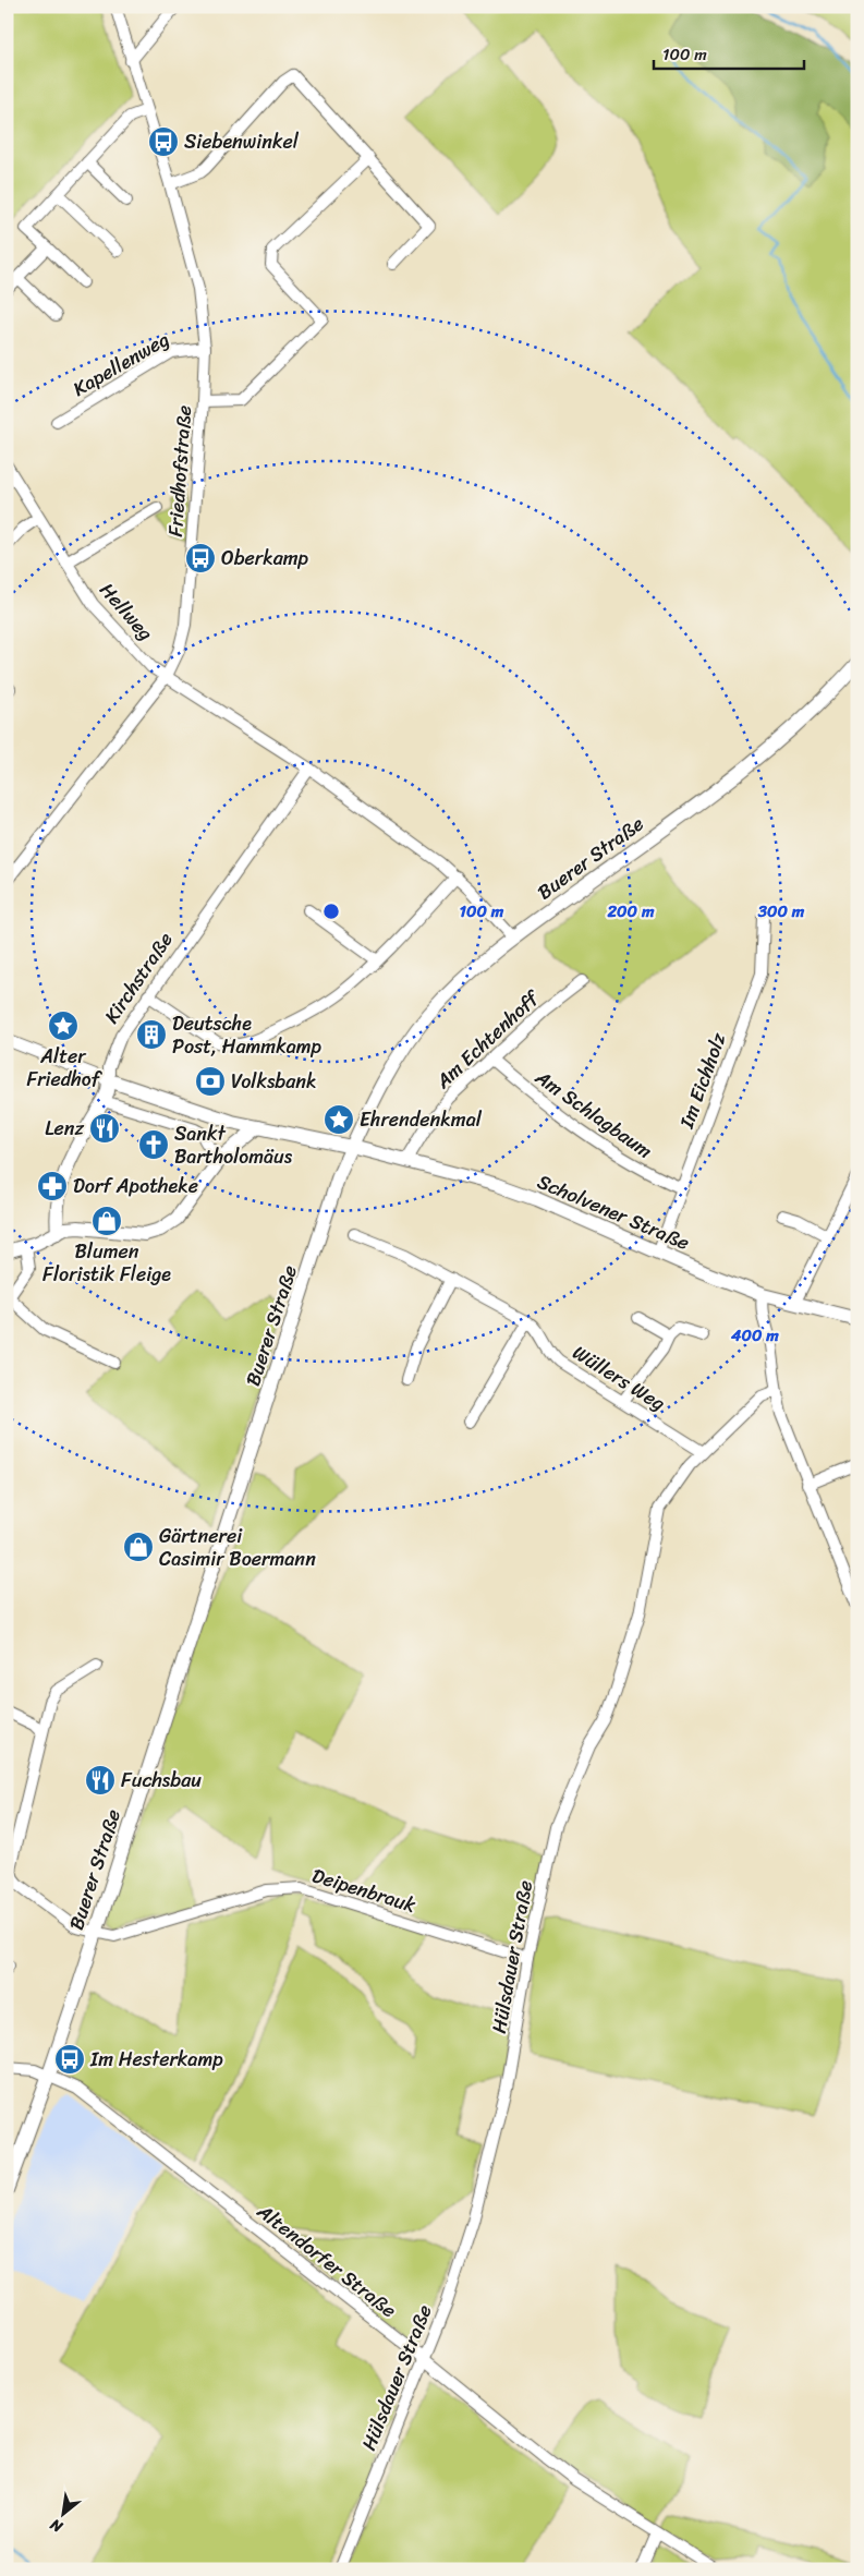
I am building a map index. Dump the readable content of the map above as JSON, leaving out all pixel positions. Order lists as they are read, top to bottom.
{
  "streets": {
    "main road": ["Buerer Straße", "Kirchstraße", "Scholvener Straße"],
    "street": [
      "Kapellenweg",
      "Friedhofstraße",
      "Hellweg",
      "Am Echtenhoff",
      "Im Eichholz",
      "Am Schlagbaum",
      "Wüllers Weg",
      "Deipenbrauk",
      "Hülsdauer Straße",
      "Altendorfer Straße"
    ]
  },
  "crossings": [
    ["Kapellenweg", "Friedhofstraße"],
    ["Friedhofstraße", "Hellweg"],
    ["Buerer Straße", "Scholvener Straße"],
    ["Buerer Straße", "Deipenbrauk"],
    ["Buerer Straße", "Altendorfer Straße"],
    ["Kirchstraße", "Scholvener Straße"],
    ["Am Echtenhoff", "Am Schlagbaum"],
    ["Am Echtenhoff", "Scholvener Straße"],
    ["Im Eichholz", "Am Schlagbaum"],
    ["Im Eichholz", "Scholvener Straße"],
    ["Wüllers Weg", "Hülsdauer Straße"],
    ["Deipenbrauk", "Hülsdauer Straße"],
    ["Hülsdauer Straße", "Altendorfer Straße"]
  ],
  "places": {
    "bus stop": ["Siebenwinkel", "Oberkamp", "Im Hesterkamp"],
    "place": ["Alter Friedhof", "Ehrendenkmal"],
    "building": ["Deutsche Post, Hammkamp"],
    "bank": ["Volksbank"],
    "restaurant": ["Lenz", "Fuchsbau"],
    "church": ["Sankt Bartholomäus"],
    "pharmacy": ["Dorf Apotheke"],
    "shop": ["Blumen Floristik Fleige", "Gärtnerei Casimir Boermann"]
  },
  "scale_bar": "100 m",
  "north": "bottom left",
  "rings": [
    "100 m",
    "200 m",
    "300 m",
    "400 m"
  ]
}
